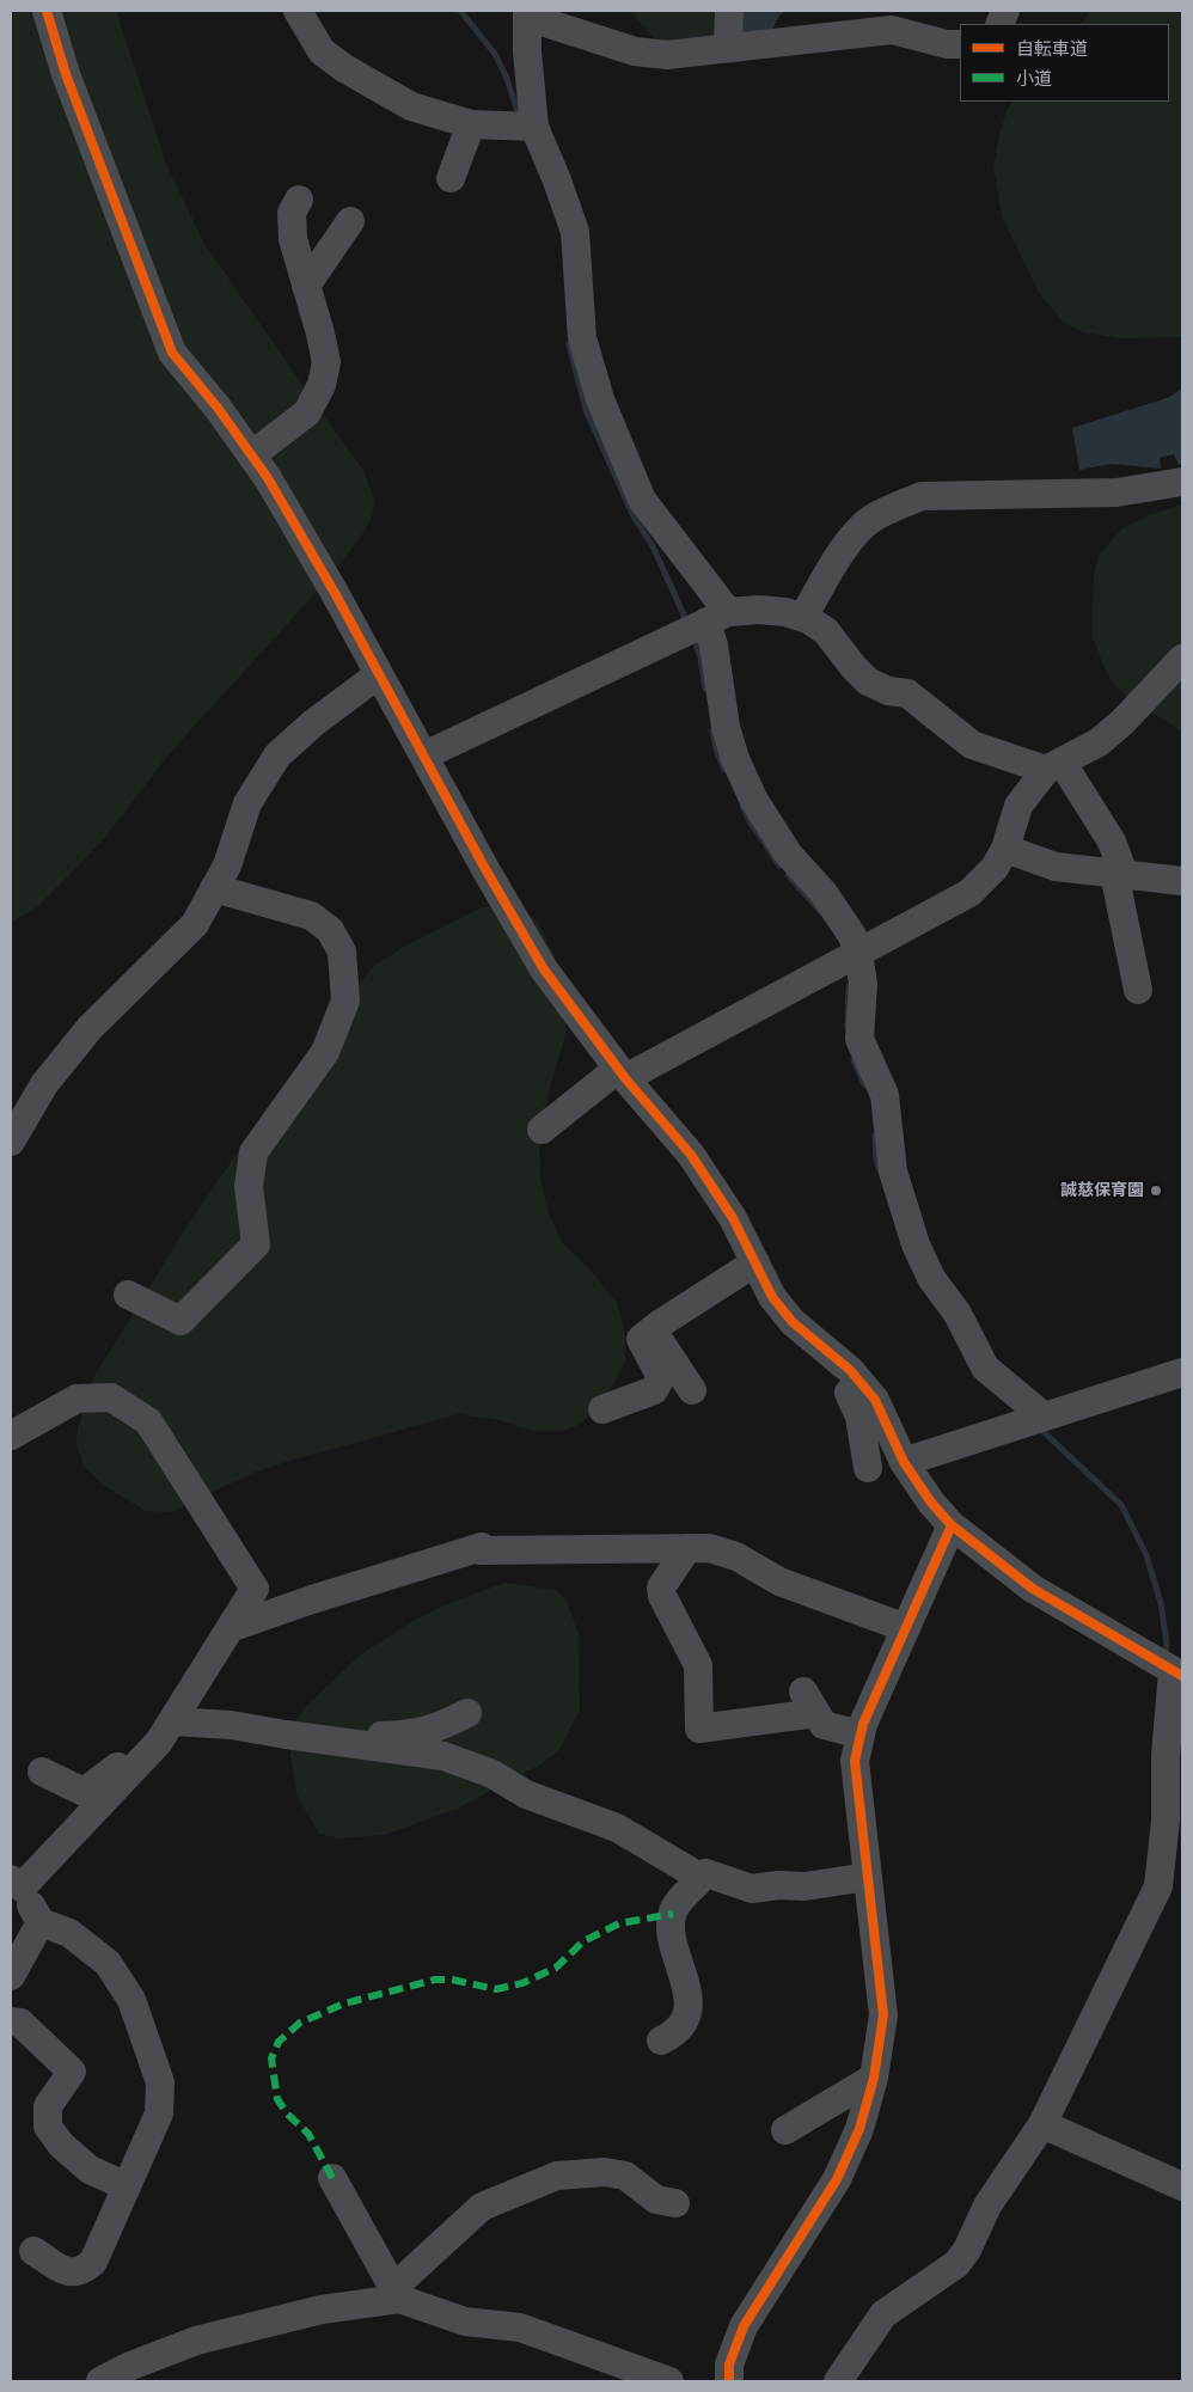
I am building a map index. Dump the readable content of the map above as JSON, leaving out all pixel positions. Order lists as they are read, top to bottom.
{
  "places": ["誠慈保育園"],
  "legend": ["自転車道", "小道"]
}
